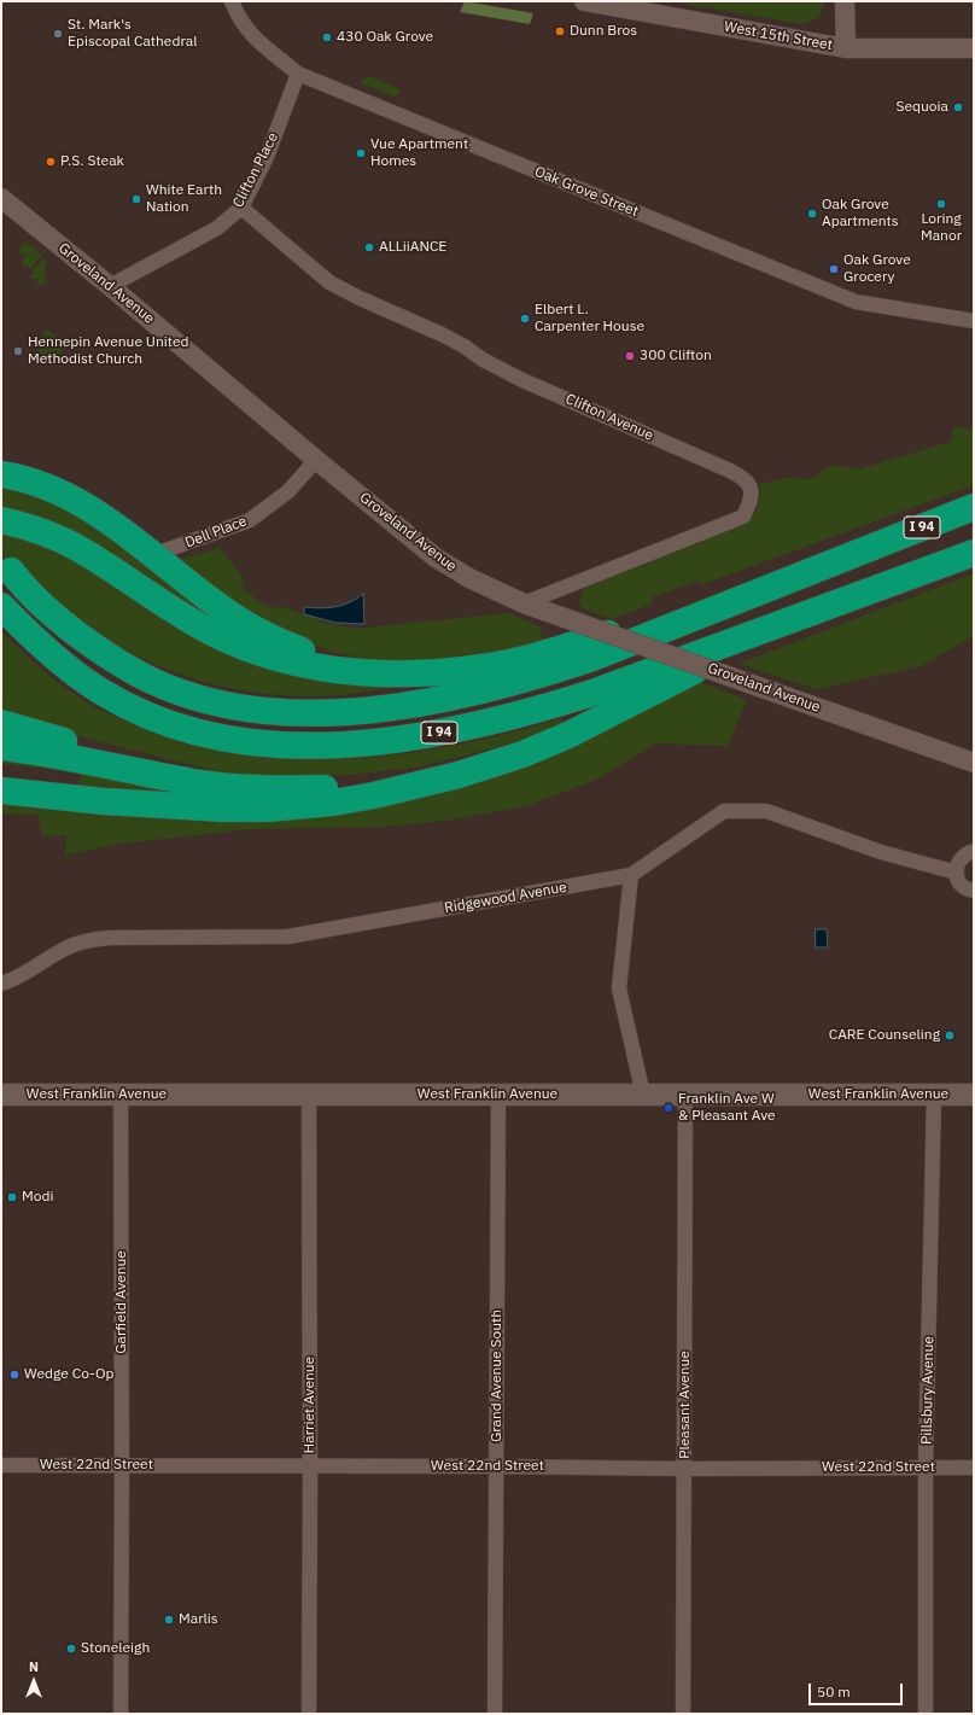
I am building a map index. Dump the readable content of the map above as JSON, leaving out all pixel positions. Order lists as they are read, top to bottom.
{
  "streets": {
    "highway": ["I 94"],
    "main road": ["West Franklin Avenue"],
    "street": [
      "West 15th Street",
      "Clifton Place",
      "Oak Grove Street",
      "Groveland Avenue",
      "Clifton Avenue",
      "Dell Place",
      "Ridgewood Avenue",
      "Garfield Avenue",
      "Grand Avenue South",
      "Pillsbury Avenue",
      "Harriet Avenue",
      "Pleasant Avenue",
      "West 22nd Street"
    ]
  },
  "crossings": [
    ["Clifton Place", "Oak Grove Street"],
    ["Clifton Place", "Groveland Avenue"],
    ["Clifton Place", "Clifton Avenue"],
    ["Groveland Avenue", "Clifton Avenue"],
    ["Groveland Avenue", "Dell Place"],
    ["West Franklin Avenue", "Garfield Avenue"],
    ["West Franklin Avenue", "Grand Avenue South"],
    ["West Franklin Avenue", "Pillsbury Avenue"],
    ["West Franklin Avenue", "Harriet Avenue"],
    ["West Franklin Avenue", "Pleasant Avenue"],
    ["Garfield Avenue", "West 22nd Street"],
    ["Grand Avenue South", "West 22nd Street"],
    ["Pillsbury Avenue", "West 22nd Street"],
    ["Harriet Avenue", "West 22nd Street"],
    ["Pleasant Avenue", "West 22nd Street"]
  ],
  "places": [
    "Dunn Bros",
    "St. Mark's Episcopal Cathedral",
    "430 Oak Grove",
    "Sequoia",
    "Vue Apartment Homes",
    "P.S. Steak",
    "White Earth Nation",
    "Loring Manor",
    "Oak Grove Apartments",
    "ALLiiANCE",
    "Oak Grove Grocery",
    "Elbert L. Carpenter House",
    "Hennepin Avenue United Methodist Church",
    "300 Clifton",
    "CARE Counseling",
    "Franklin Ave W & Pleasant Ave",
    "Modi",
    "Wedge Co-Op",
    "Marlis",
    "Stoneleigh"
  ],
  "scale_bar": "50 m",
  "north": "top"
}
